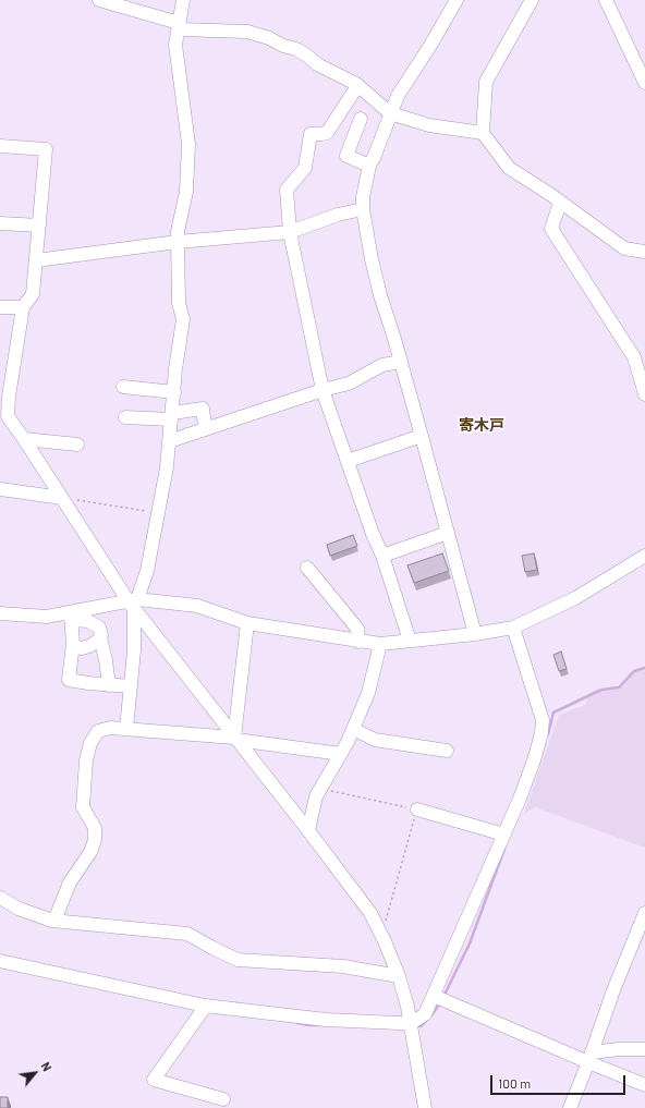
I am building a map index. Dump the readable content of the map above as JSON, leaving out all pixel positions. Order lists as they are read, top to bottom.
{
  "districts": ["寄木戸"],
  "scale_bar": "100 m",
  "north": "top right"
}
